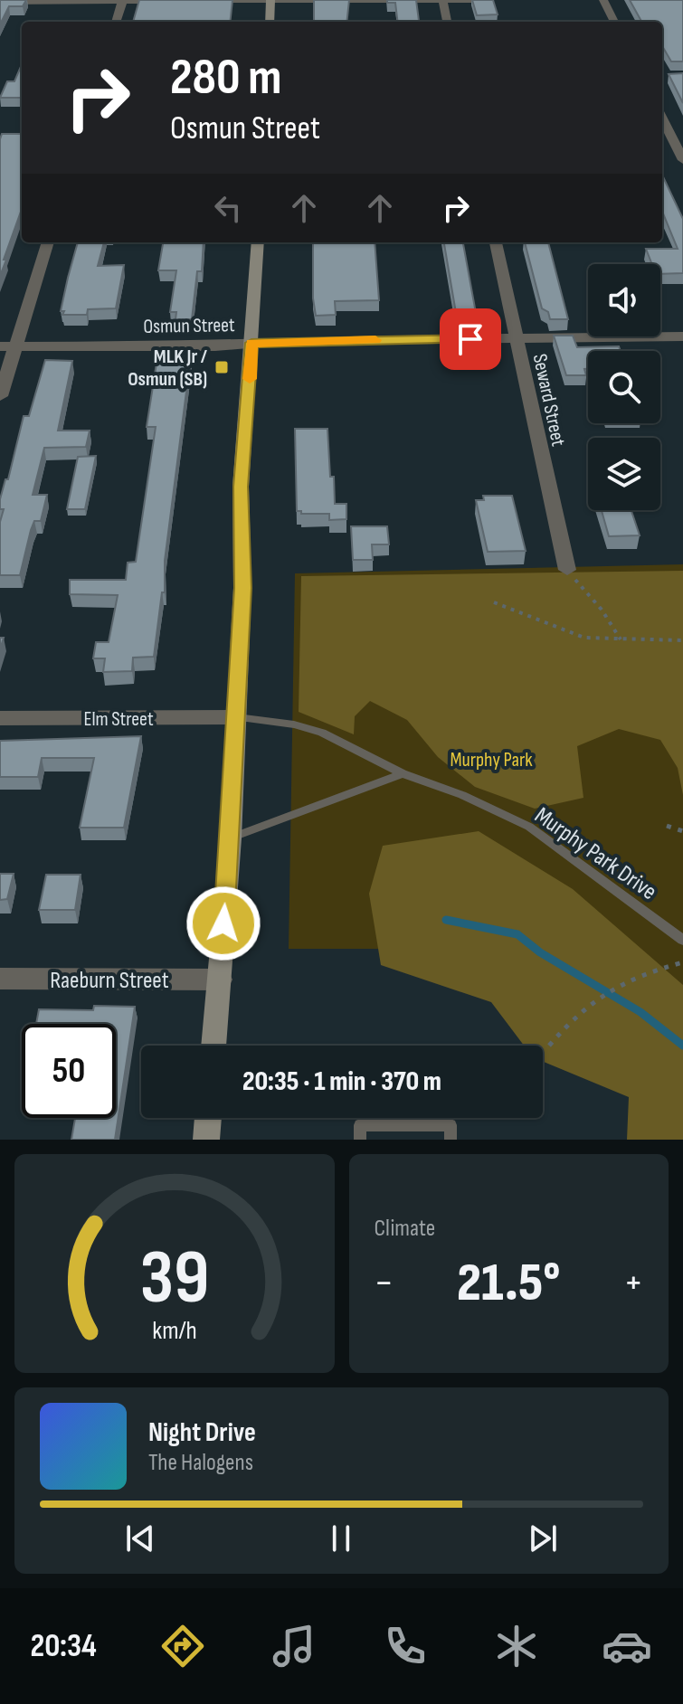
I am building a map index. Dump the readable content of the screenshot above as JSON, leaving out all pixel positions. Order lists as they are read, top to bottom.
{
  "streets": {
    "street": [
      "Osmun Street",
      "Seward Street",
      "Elm Street",
      "Raeburn Street"
    ],
    "lane": ["Murphy Park Drive"]
  },
  "crossings": [
    ["Osmun Street", "Seward Street"],
    ["Elm Street", "Murphy Park Drive"]
  ],
  "parks": ["Murphy Park"],
  "places": {
    "transit": ["MLK Jr / Osmun (SB)"]
  },
  "page": {
    "turn": ["280 m", "Osmun Street"],
    "limit": "50",
    "trip": "20:35 · 1 min · 370 m",
    "tile": "Climate",
    "heat": ["−", "21.5°", "+"],
    "song": ["Night Drive", "The Halogens"],
    "tabs": "20:34",
    "gauge": ["39", "km/h"]
  }
}
